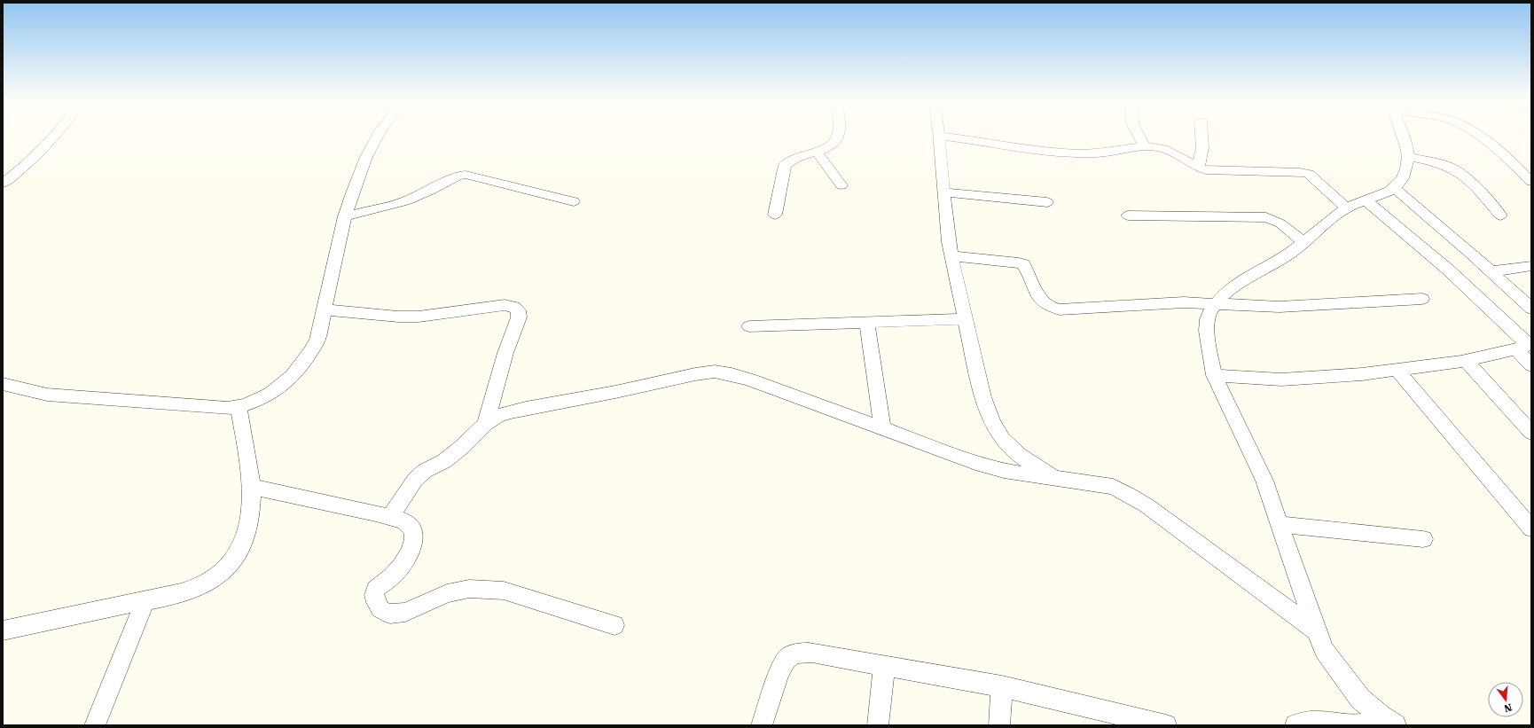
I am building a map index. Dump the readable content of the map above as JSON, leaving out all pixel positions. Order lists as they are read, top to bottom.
{
  "north": "bottom"
}
